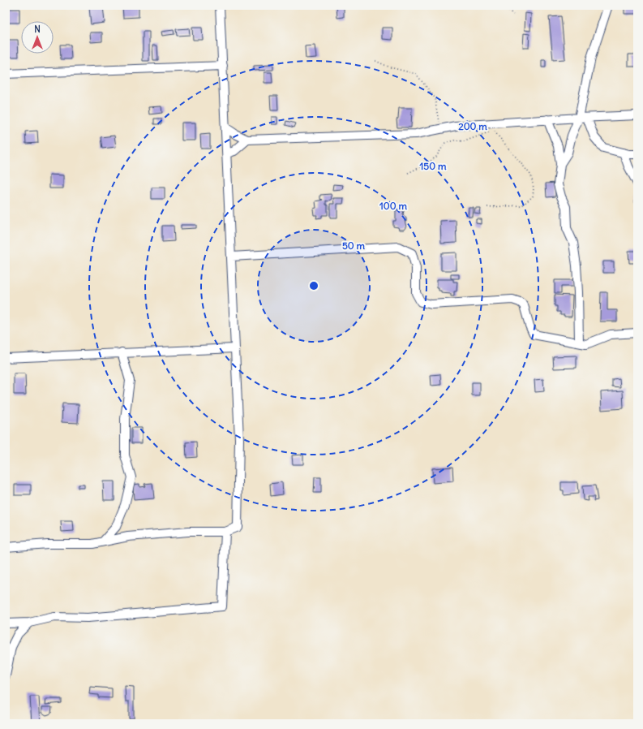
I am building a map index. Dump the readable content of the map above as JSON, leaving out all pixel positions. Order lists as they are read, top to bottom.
{
  "north": "top",
  "rings": [
    "200 m",
    "150 m",
    "100 m",
    "50 m"
  ]
}
